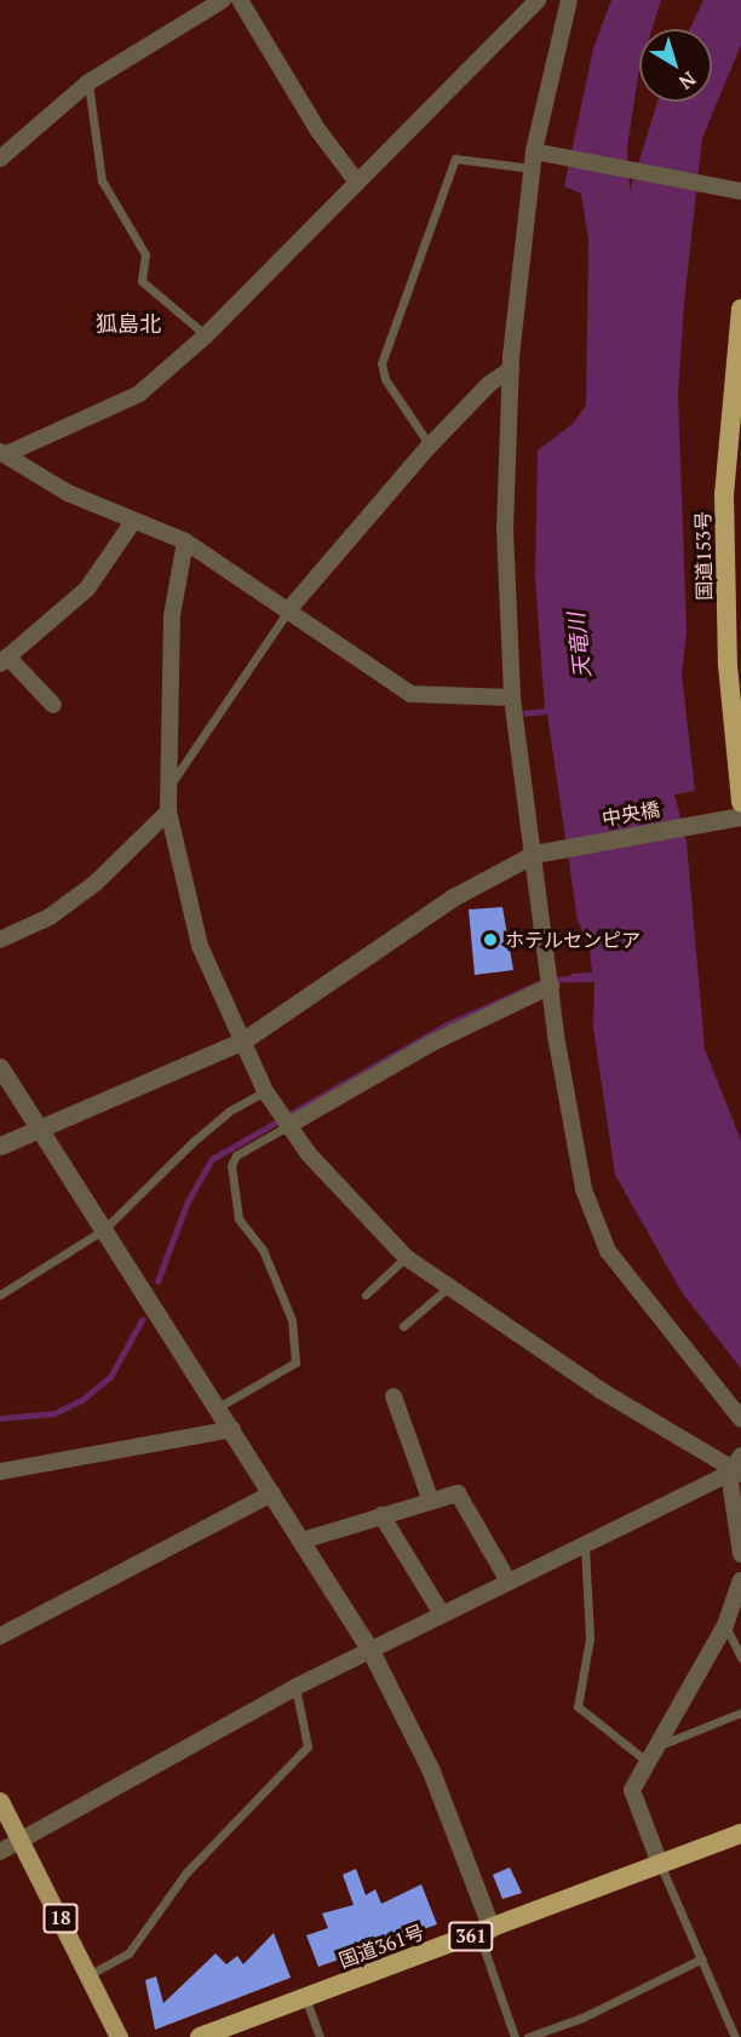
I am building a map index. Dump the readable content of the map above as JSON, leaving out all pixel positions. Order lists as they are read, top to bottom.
{
  "streets": {
    "highway": ["国道153号", "361", "国道361号"],
    "main road": ["18"],
    "street": ["中央橋"]
  },
  "crossings": [
    ["国道153号", "中央橋"]
  ],
  "districts": ["狐島北"],
  "water": ["天竜川"],
  "places": ["ホテルセンピア"],
  "north": "bottom right"
}
